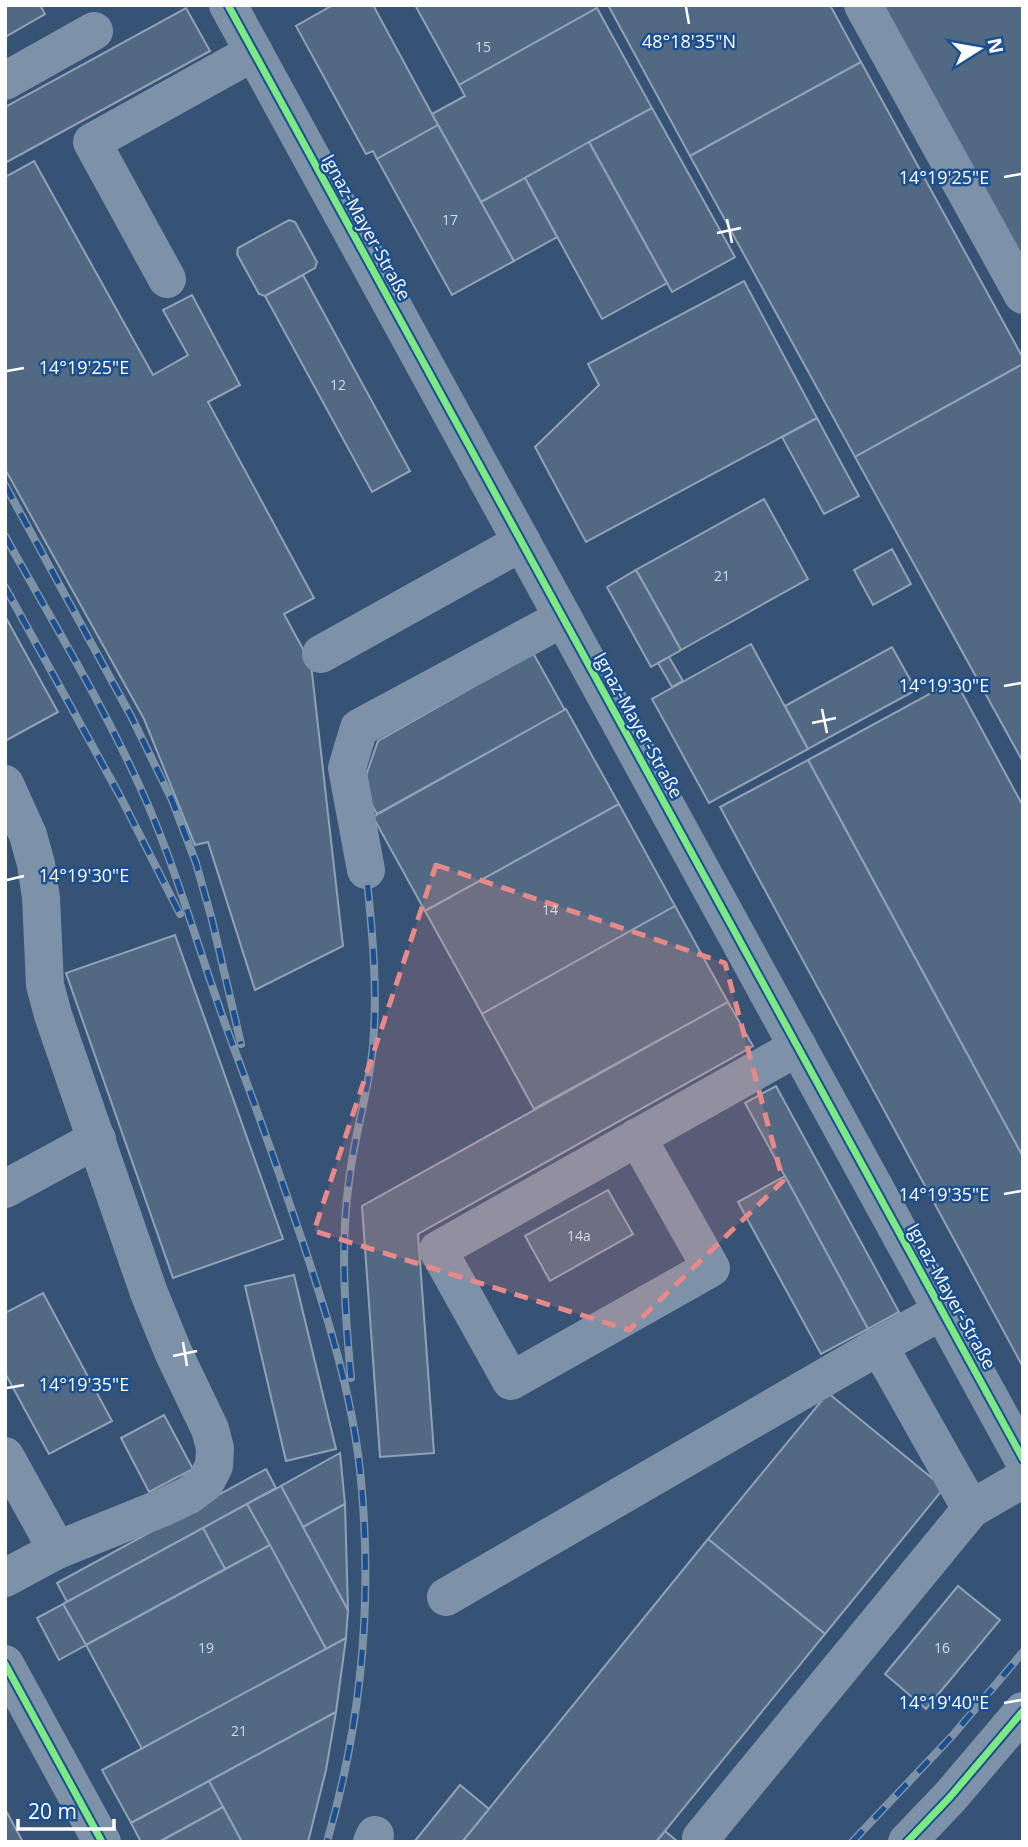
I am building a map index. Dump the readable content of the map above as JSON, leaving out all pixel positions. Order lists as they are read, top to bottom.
{
  "streets": {
    "street": ["Ignaz-Mayer-Straße"]
  },
  "house_numbers": [
    "15",
    "17",
    "12",
    "21",
    "14",
    "14a",
    "19",
    "16",
    "21"
  ],
  "scale_bar": "20 m",
  "north": "right",
  "coordinates": [
    "48°18'35\"N",
    "14°19'25\"E",
    "14°19'30\"E",
    "14°19'35\"E",
    "14°19'40\"E"
  ]
}
